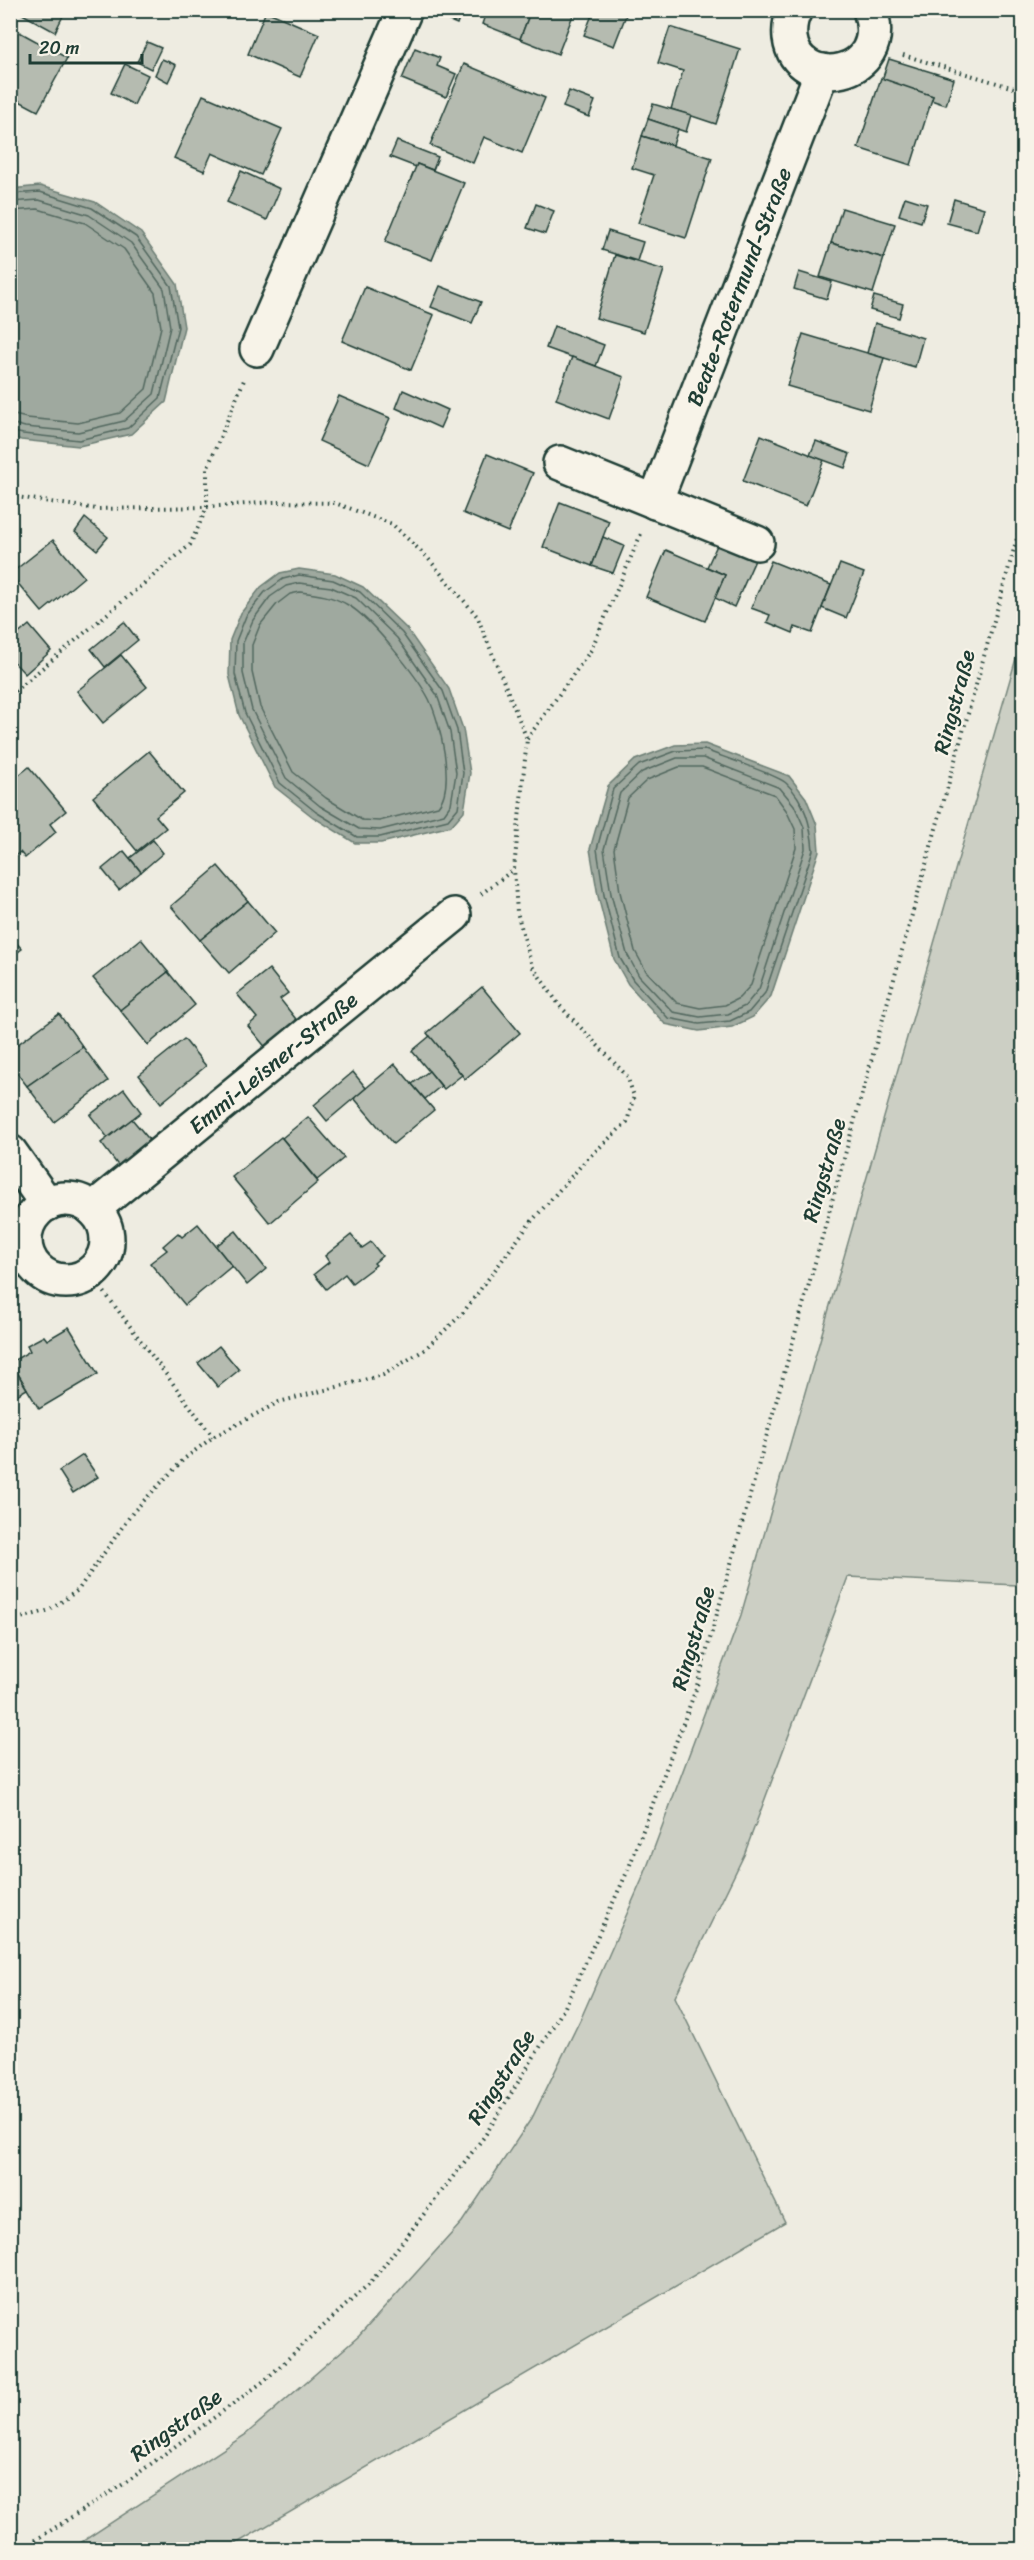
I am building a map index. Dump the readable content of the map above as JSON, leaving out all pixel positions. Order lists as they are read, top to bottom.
{
  "streets": {
    "street": ["Beate-Rotermund-Straße", "Emmi-Leisner-Straße"],
    "path": ["Ringstraße"]
  },
  "scale_bar": "20 m"
}
